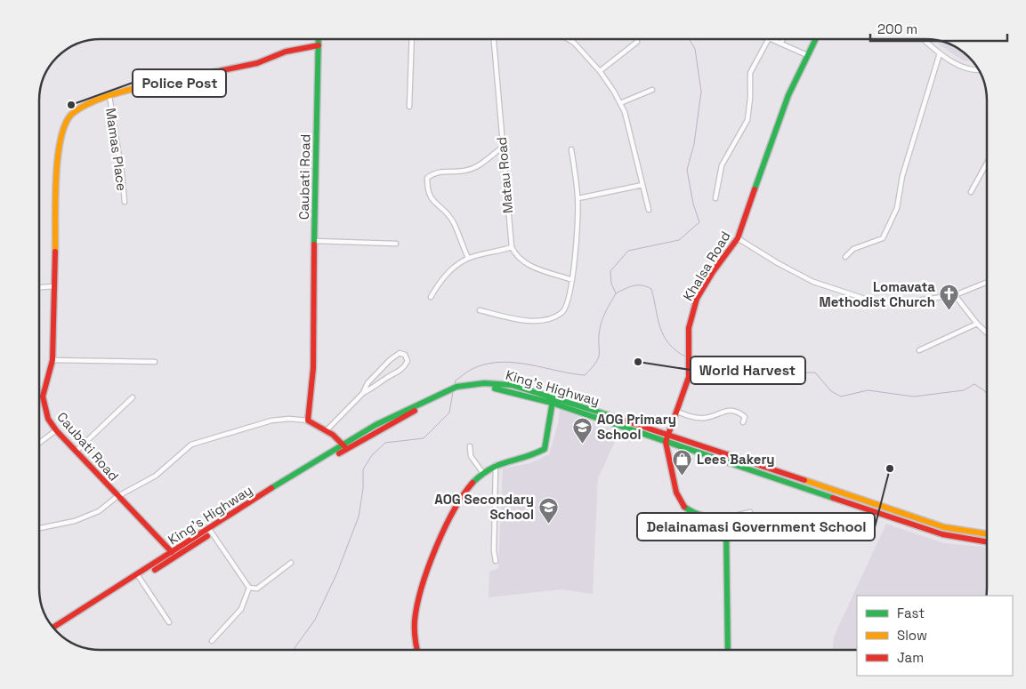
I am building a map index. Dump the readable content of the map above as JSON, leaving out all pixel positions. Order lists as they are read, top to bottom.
{
  "streets": {
    "main road": ["Caubati Road", "Khalsa Road", "King's Highway"],
    "street": ["Mamas Place", "Matau Road"]
  },
  "crossings": [
    ["Mamas Place", "Caubati Road"],
    ["Caubati Road", "King's Highway"],
    ["Khalsa Road", "King's Highway"]
  ],
  "places": {
    "other": ["Police Post", "World Harvest", "Delainamasi Government School"],
    "church": ["Lomavata Methodist Church"],
    "school or university": ["AOG Primary School", "AOG Secondary School"],
    "shop": ["Lees Bakery"]
  },
  "legend": ["Fast", "Slow", "Jam"],
  "scale_bar": "200 m"
}
